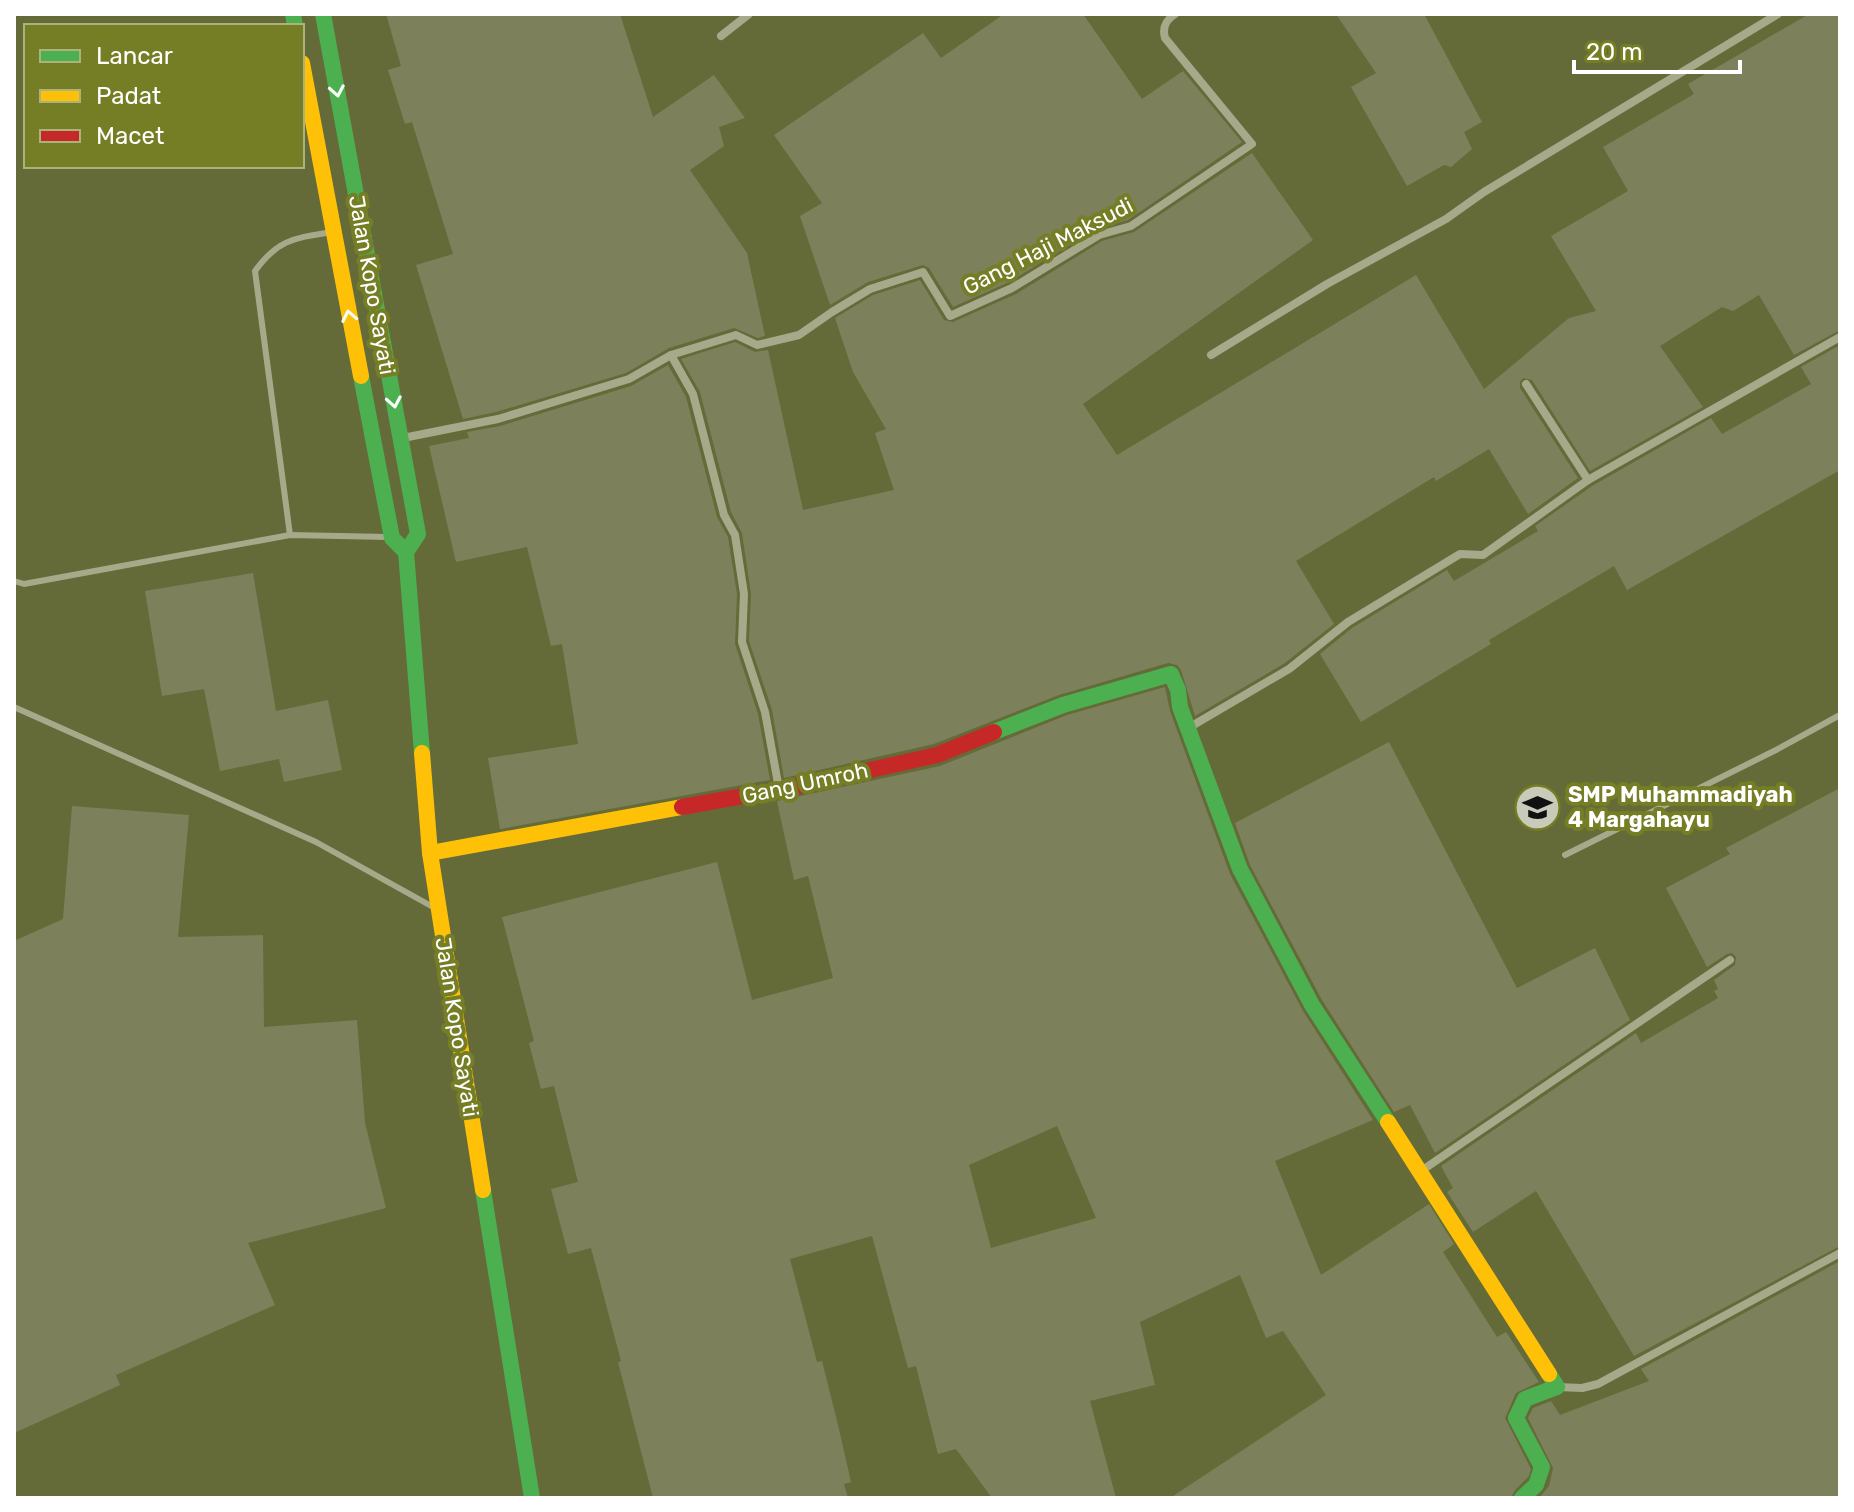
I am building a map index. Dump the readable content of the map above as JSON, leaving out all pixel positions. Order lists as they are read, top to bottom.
{
  "streets": {
    "main road": ["Jalan Kopo Sayati", "Gang Umroh"],
    "street": ["Gang Haji Maksudi"]
  },
  "crossings": [
    ["Gang Haji Maksudi", "Jalan Kopo Sayati"],
    ["Jalan Kopo Sayati", "Gang Umroh"]
  ],
  "places": {
    "school or university": ["SMP Muhammadiyah 4 Margahayu"]
  },
  "legend": ["Lancar", "Padat", "Macet"],
  "scale_bar": "20 m"
}
